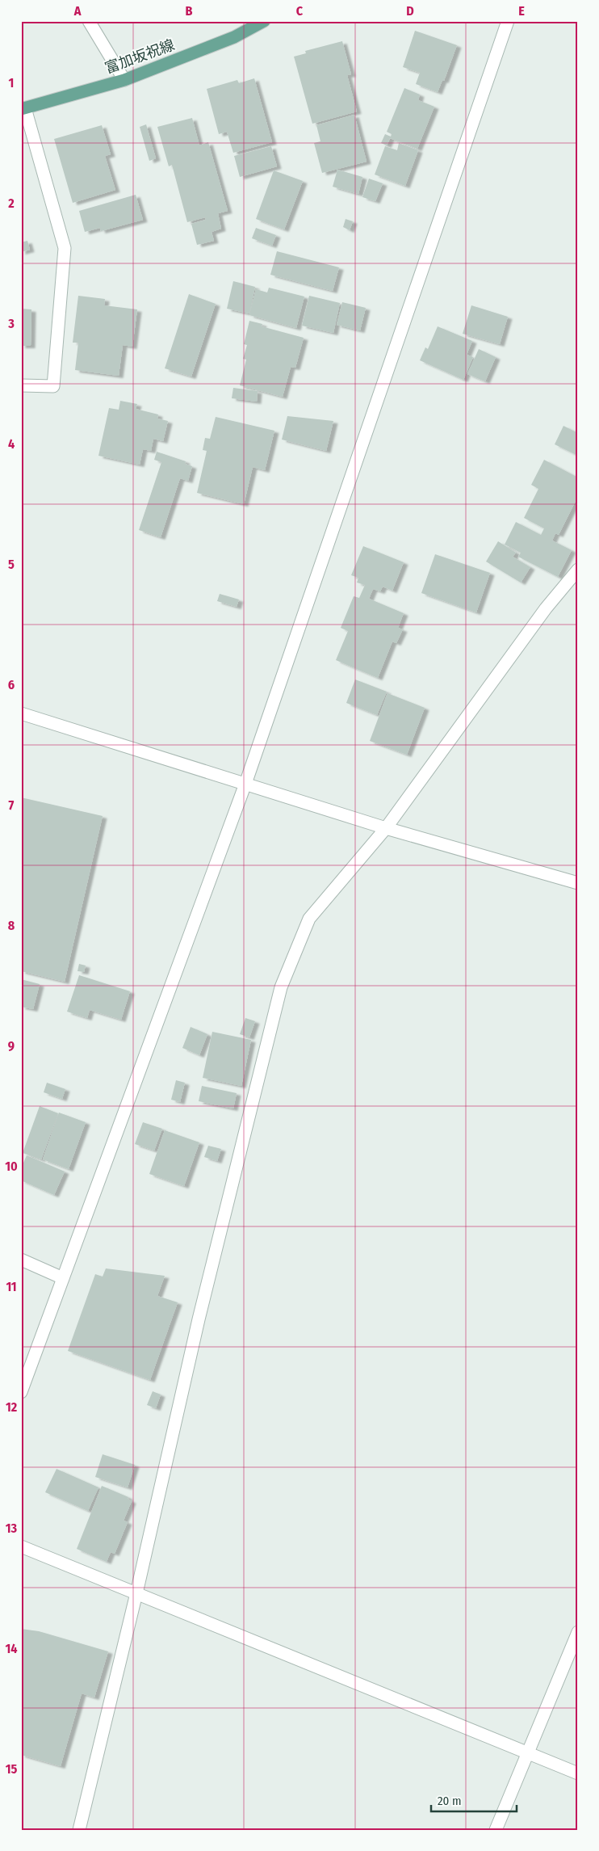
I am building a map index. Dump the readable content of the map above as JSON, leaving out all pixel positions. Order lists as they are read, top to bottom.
{
  "streets": {
    "main road": ["富加坂祝線"]
  },
  "scale_bar": "20 m",
  "grid": {
    "columns": [
      "A",
      "B",
      "C",
      "D",
      "E"
    ],
    "rows": [
      "1",
      "2",
      "3",
      "4",
      "5",
      "6",
      "7",
      "8",
      "9",
      "10",
      "11",
      "12",
      "13",
      "14",
      "15"
    ]
  }
}
